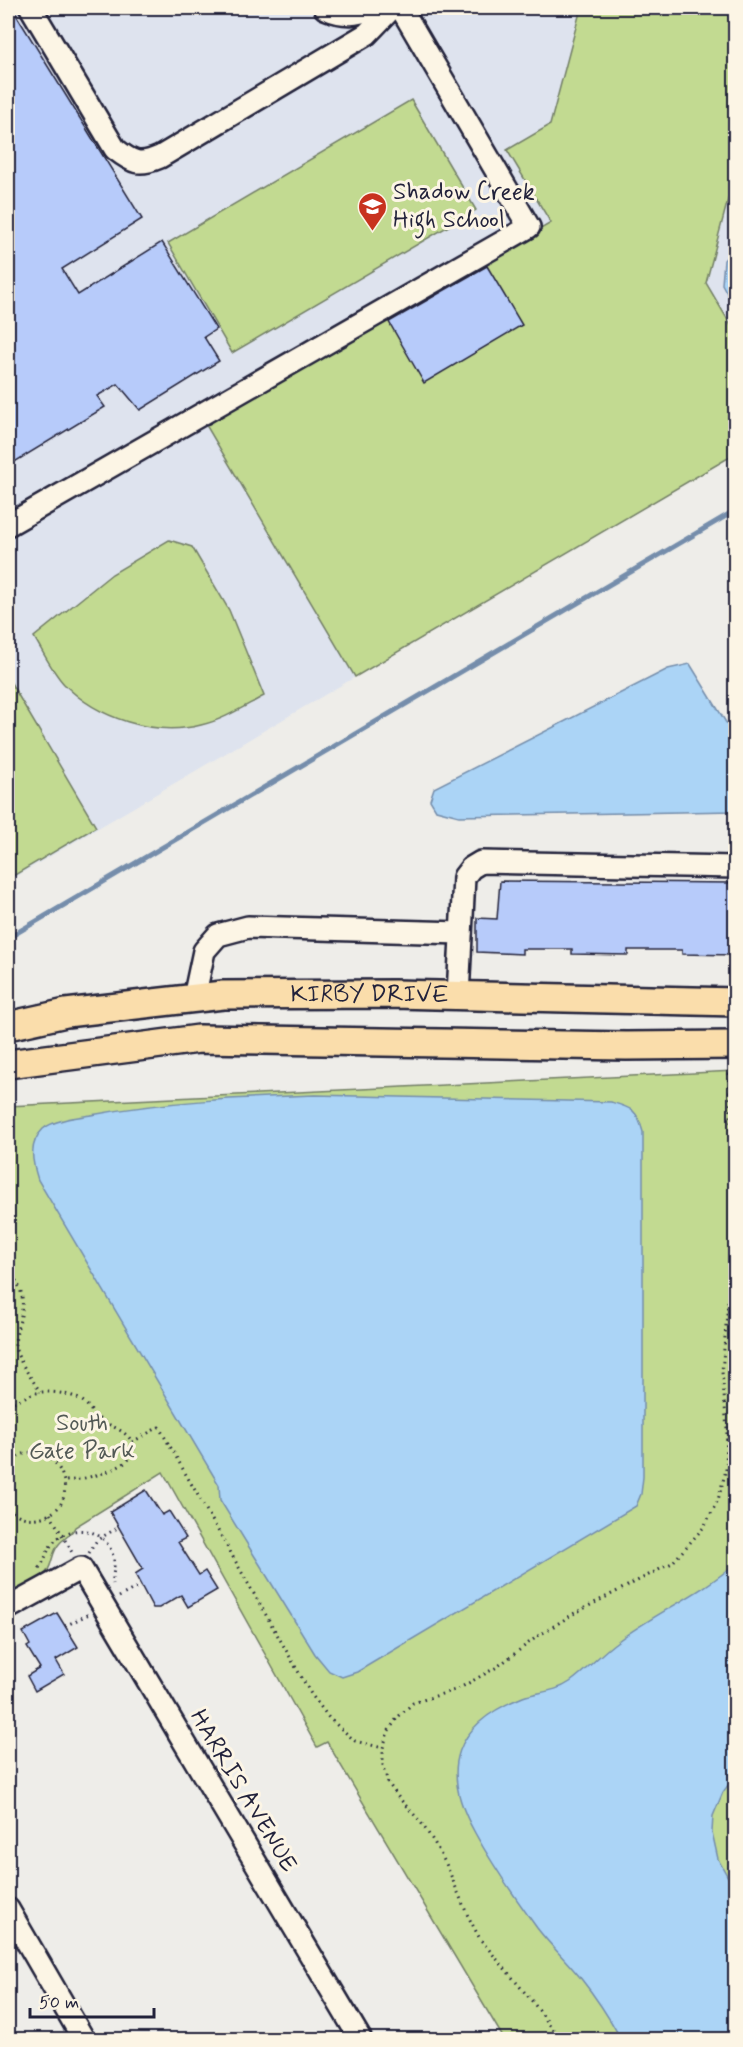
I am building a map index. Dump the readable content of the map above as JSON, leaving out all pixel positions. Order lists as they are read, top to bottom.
{
  "streets": {
    "main road": ["KIRBY DRIVE"],
    "street": ["HARRIS AVENUE"]
  },
  "parks": ["South Gate Park"],
  "places": {
    "school or university": ["Shadow Creek High School"]
  },
  "scale_bar": "50 m"
}
